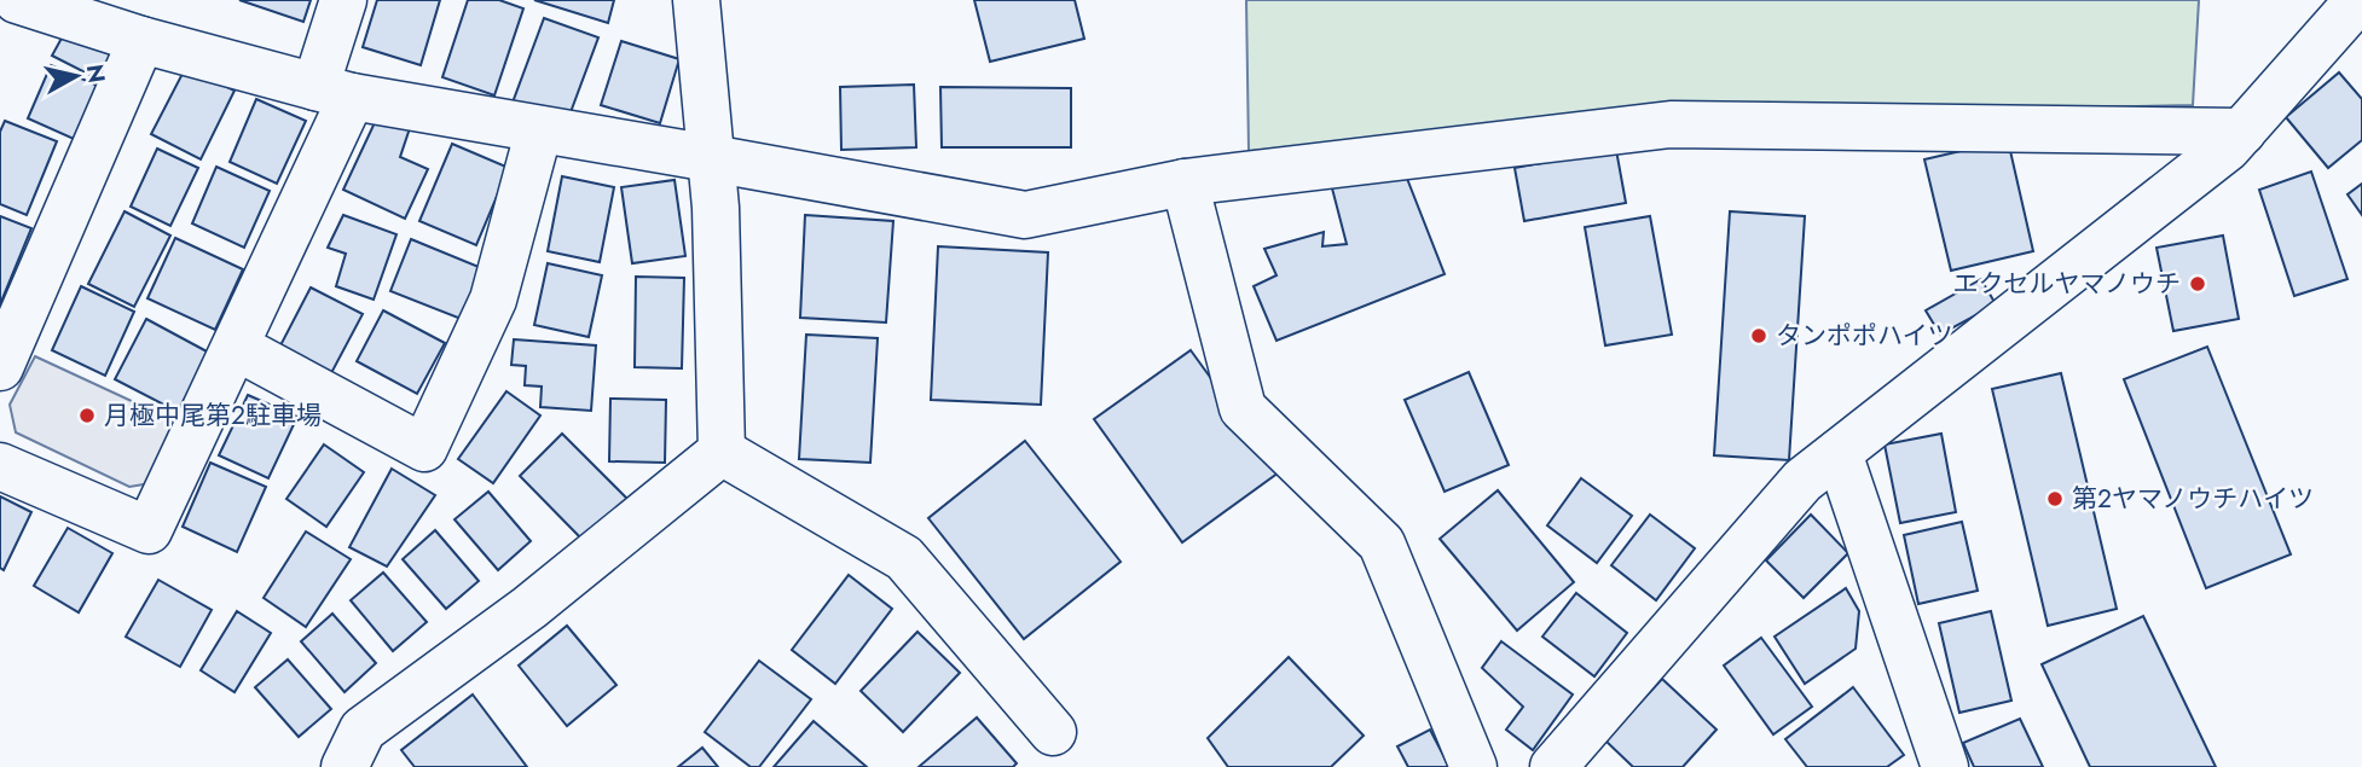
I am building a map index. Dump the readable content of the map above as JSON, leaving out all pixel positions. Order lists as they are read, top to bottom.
{
  "places": [
    "エクセルヤマノウチ",
    "タンポポハイツ",
    "月極中尾第2駐車場",
    "第2ヤマノウチハイツ"
  ],
  "north": "right"
}
